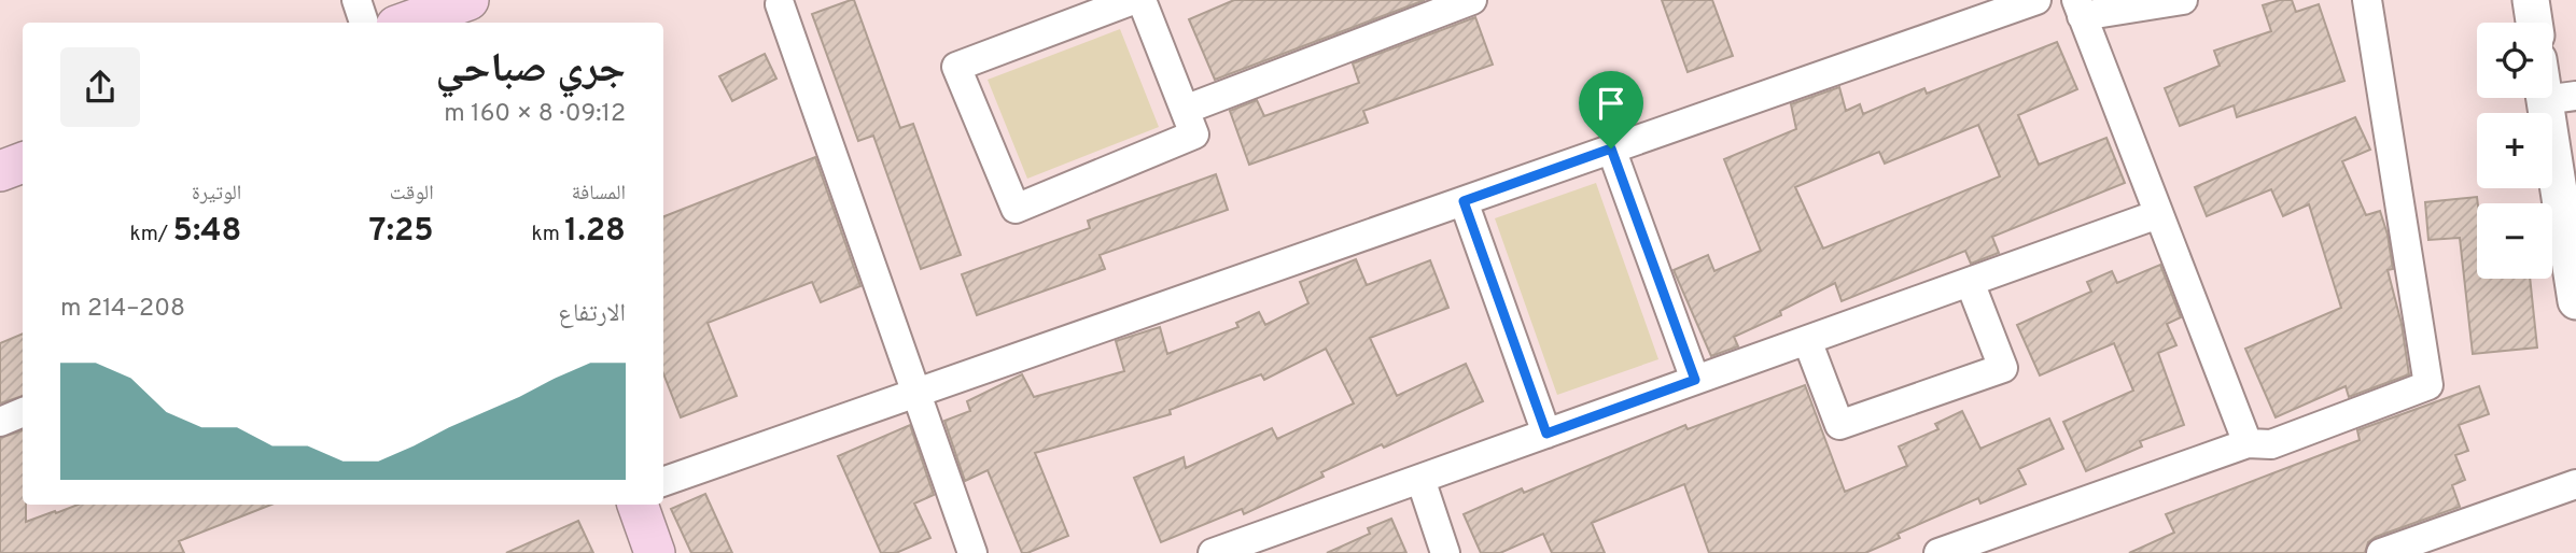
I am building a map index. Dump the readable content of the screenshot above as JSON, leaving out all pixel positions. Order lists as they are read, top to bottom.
{
  "page": {
    "map_buttons": ["+", "−"],
    "heading": ["جري صباحي", "09:12 · 8 × 160 m"],
    "stats": [
      ["المسافة", "1.28 km"],
      ["الوقت", "7:25"],
      ["الوتيرة", "5:48 /km"]
    ],
    "chart": ["الارتفاع", "208–214 m"]
  }
}
